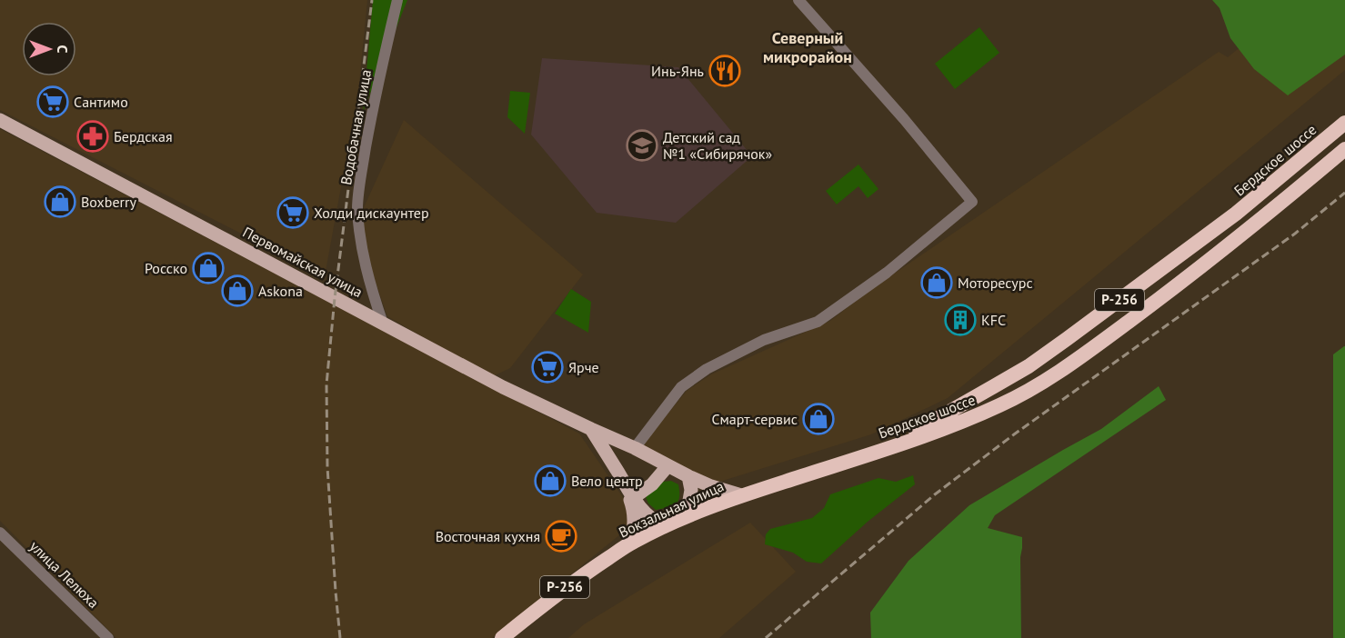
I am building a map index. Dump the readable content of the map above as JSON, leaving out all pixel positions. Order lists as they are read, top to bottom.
{
  "streets": {
    "highway": ["Бердское шоссе", "Р-256", "Вокзальная улица"],
    "main road": ["Первомайская улица"],
    "street": ["Водобачная улица", "улица Лелюха"]
  },
  "crossings": [
    ["Водобачная улица", "Первомайская улица"],
    ["Бердское шоссе", "Вокзальная улица"],
    ["Первомайская улица", "Вокзальная улица"]
  ],
  "districts": ["Северный микрорайон"],
  "places": {
    "restaurant": ["Инь-Янь"],
    "supermarket": ["Сантимо", "Холди дискаунтер", "Ярче"],
    "pharmacy": ["Бердская"],
    "school or university": ["Детский сад №1 «Сибирячок»"],
    "shop": [
      "Boxberry",
      "Росско",
      "Моторесурс",
      "Askona",
      "Смарт-сервис",
      "Вело центр"
    ],
    "building": ["KFC"],
    "cafe": ["Восточная кухня"]
  },
  "north": "right"
}
